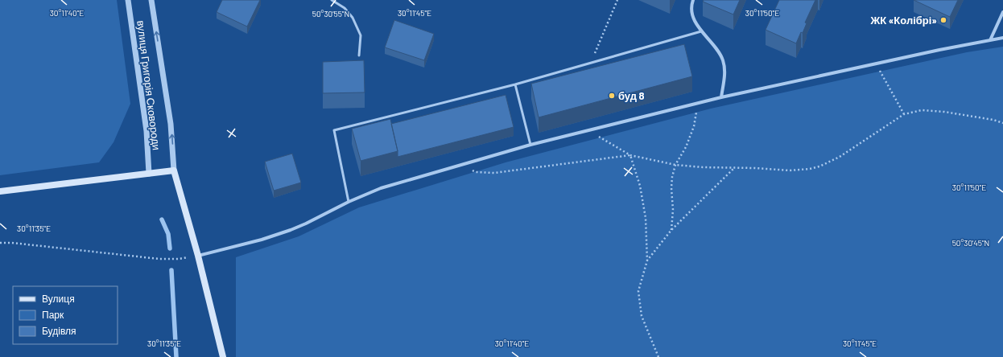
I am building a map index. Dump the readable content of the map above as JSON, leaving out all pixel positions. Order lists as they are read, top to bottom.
{
  "streets": {
    "street": ["вулиця Григорія Сковороди"]
  },
  "places": ["ЖК «Колібрі»", "буд 8"],
  "legend": ["Вулиця", "Парк", "Будівля"],
  "coordinates": [
    "30°11'40\"E",
    "30°11'45\"E",
    "30°11'50\"E",
    "50°30'55\"N",
    "30°11'35\"E",
    "50°30'45\"N"
  ]
}
